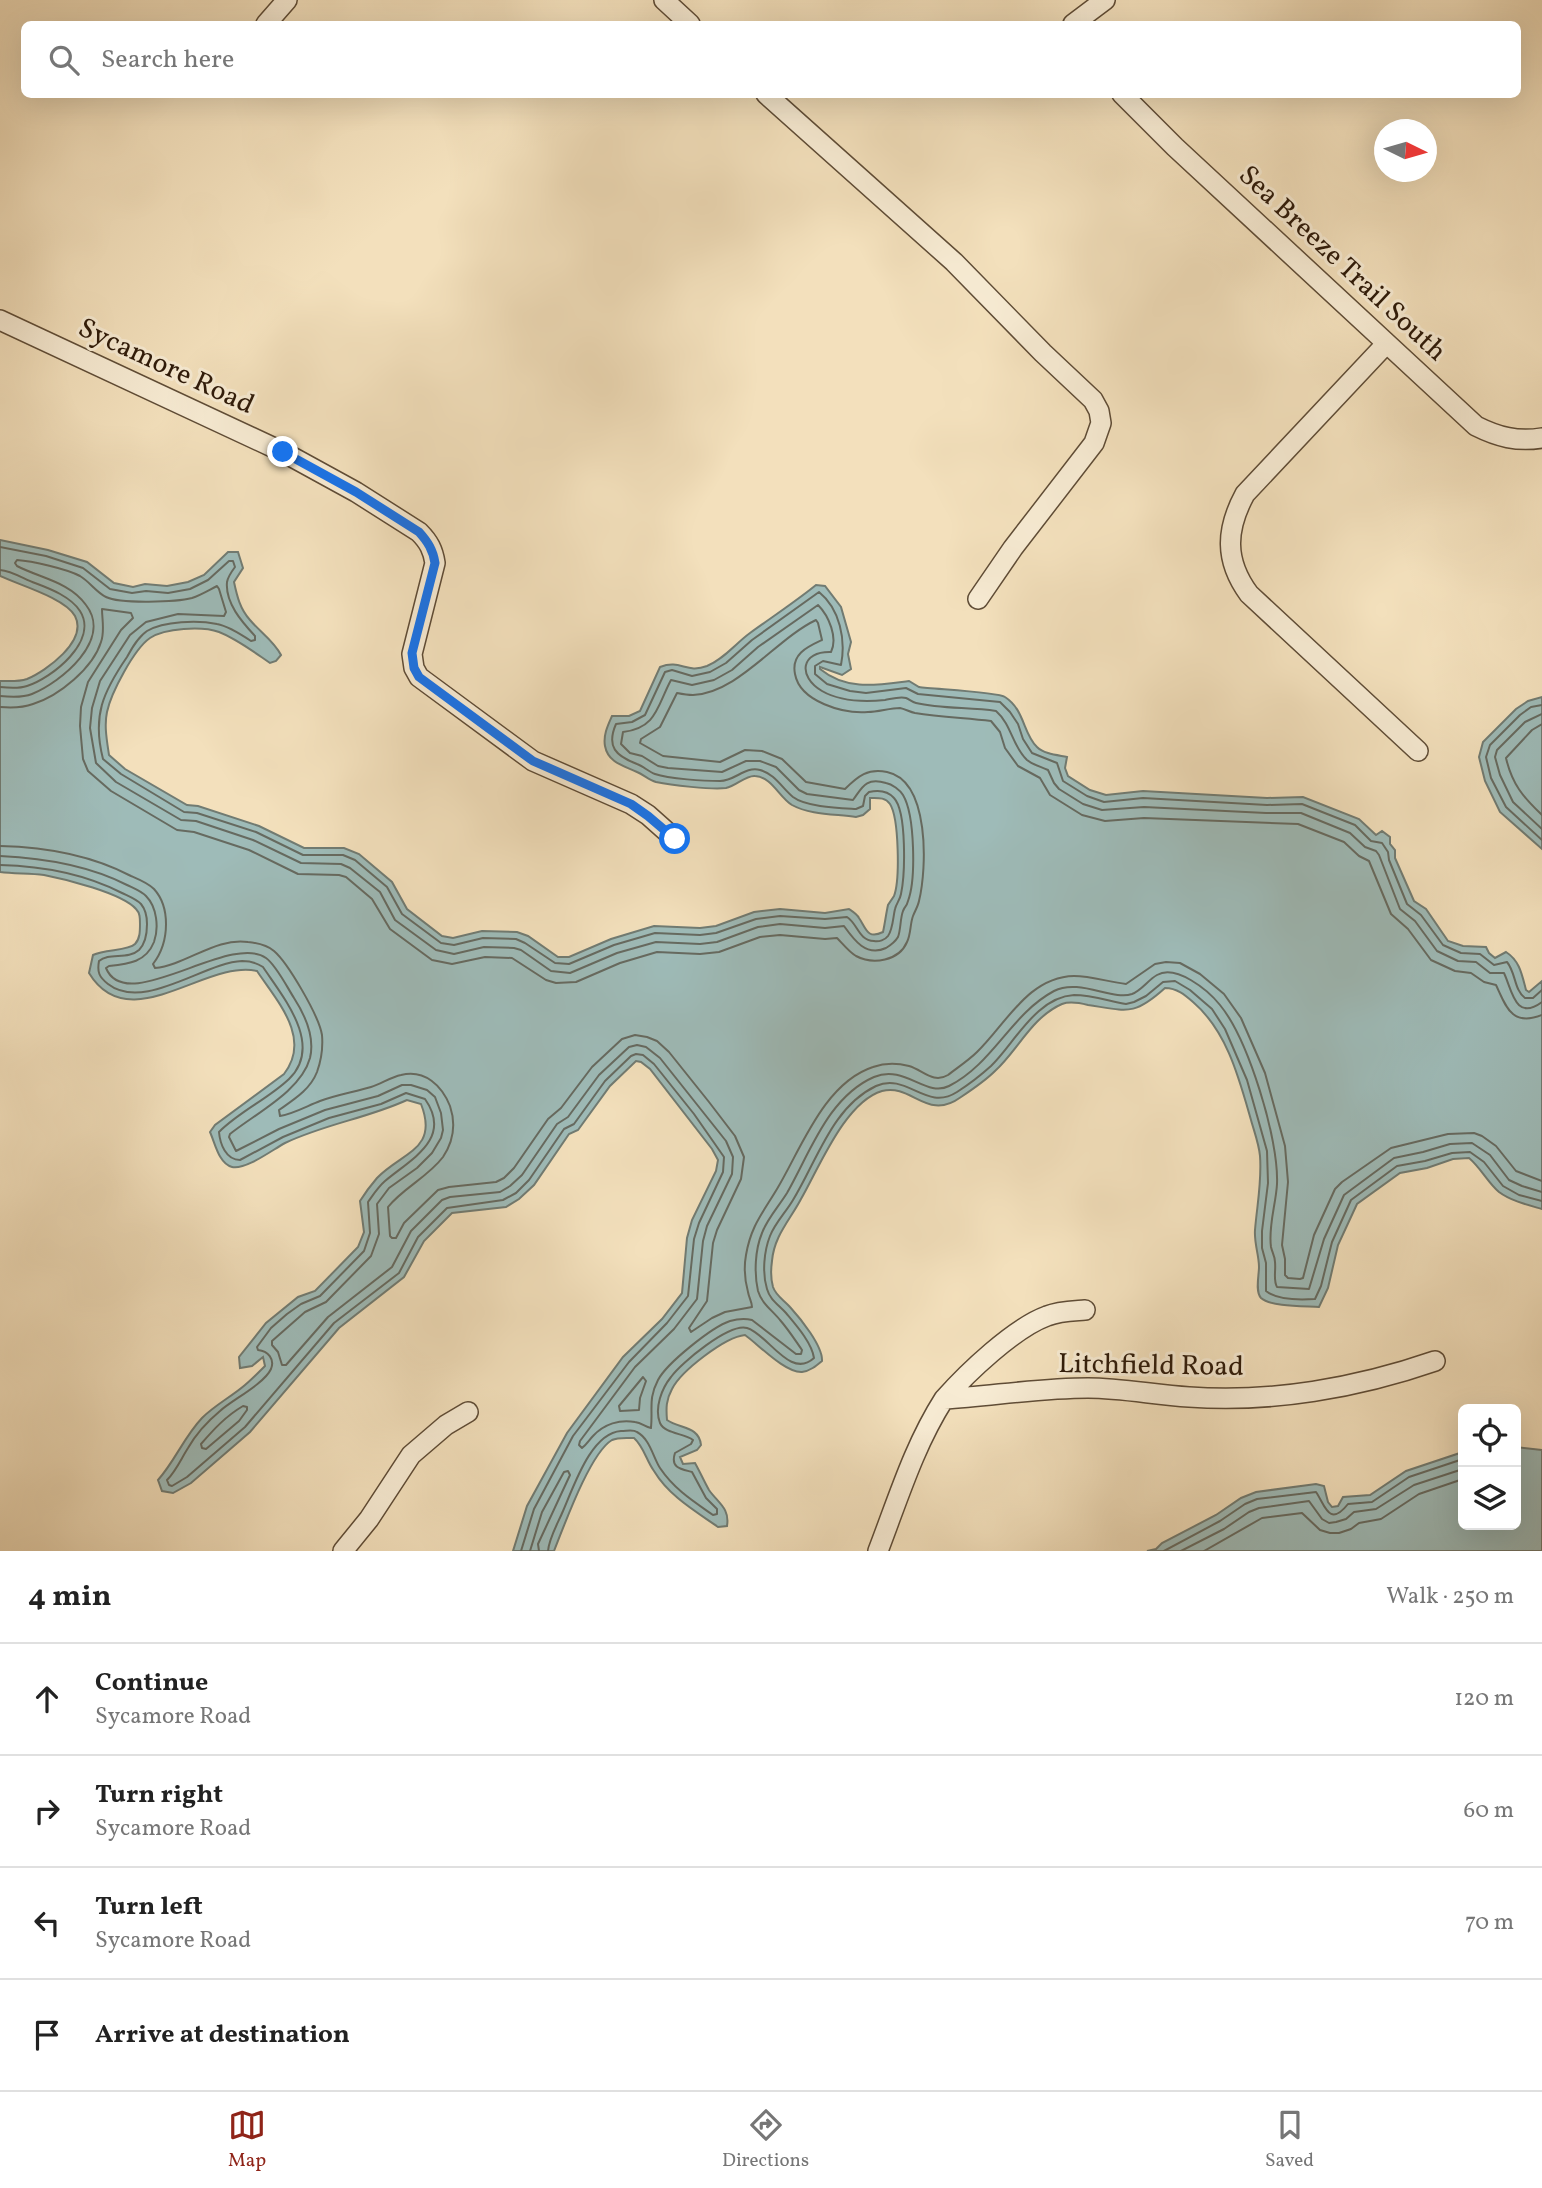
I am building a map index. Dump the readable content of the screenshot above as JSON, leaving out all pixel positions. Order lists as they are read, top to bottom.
{
  "streets": {
    "street": ["Sea Breeze Trail South", "Sycamore Road", "Litchfield Road"]
  },
  "north": "right",
  "page": {
    "search": "Search here",
    "heading": ["4 min", "Walk · 250 m"],
    "list": [
      ["Continue", "Sycamore Road", "120 m"],
      ["Turn right", "Sycamore Road", "60 m"],
      ["Turn left", "Sycamore Road", "70 m"],
      "Arrive at destination"
    ],
    "nav": ["Map", "Directions", "Saved"]
  }
}
